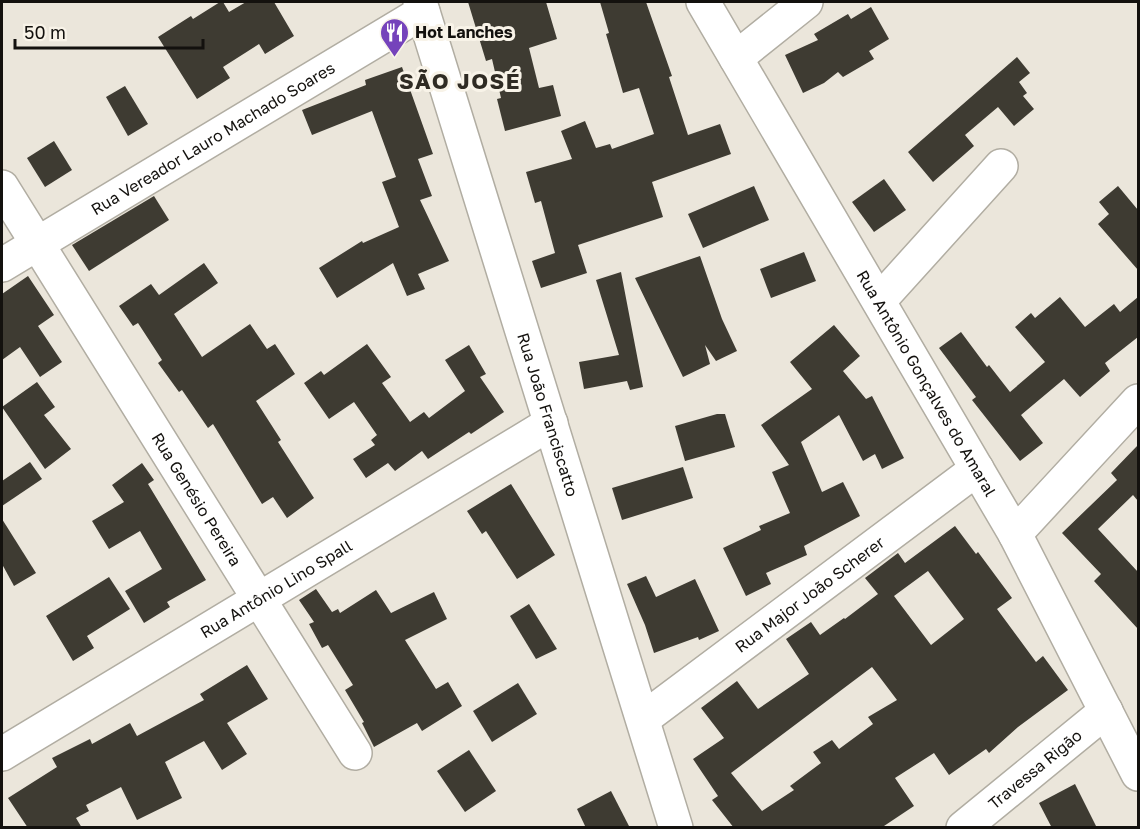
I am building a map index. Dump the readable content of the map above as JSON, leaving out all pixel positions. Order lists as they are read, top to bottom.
{
  "streets": {
    "street": [
      "Rua Vereador Lauro Machado Soares",
      "Rua Antônio Gonçalves do Amaral",
      "Rua João Franciscatto",
      "Rua Genésio Pereira",
      "Rua Antônio Lino Spall",
      "Rua Major João Scherer",
      "Travessa Rigão"
    ]
  },
  "crossings": [
    ["Rua Vereador Lauro Machado Soares", "Rua João Franciscatto"],
    ["Rua Vereador Lauro Machado Soares", "Rua Genésio Pereira"],
    ["Rua Antônio Gonçalves do Amaral", "Rua Major João Scherer"],
    ["Rua Antônio Gonçalves do Amaral", "Travessa Rigão"],
    ["Rua João Franciscatto", "Rua Antônio Lino Spall"],
    ["Rua João Franciscatto", "Rua Major João Scherer"],
    ["Rua Genésio Pereira", "Rua Antônio Lino Spall"]
  ],
  "districts": ["SÃO JOSÉ"],
  "places": {
    "restaurant": ["Hot Lanches"]
  },
  "scale_bar": "50 m"
}
